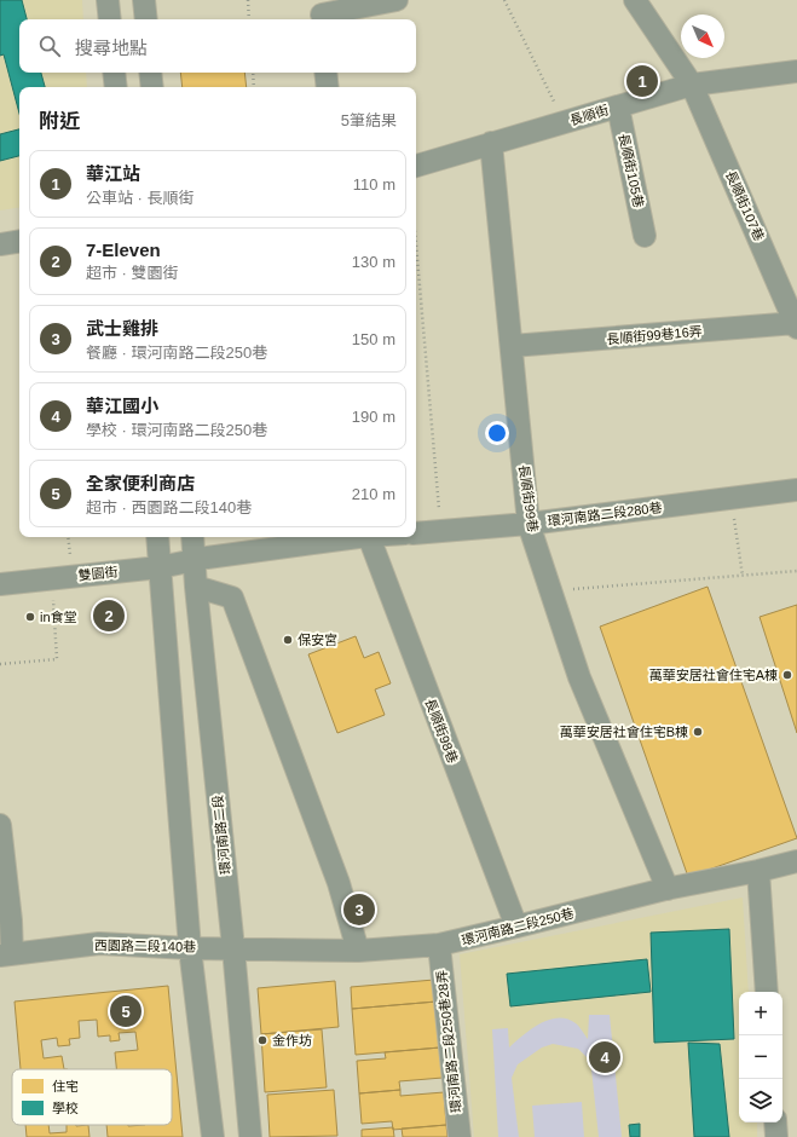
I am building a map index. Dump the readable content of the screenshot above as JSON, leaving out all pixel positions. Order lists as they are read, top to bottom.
{
  "streets": {
    "street": [
      "長順街",
      "長順街105巷",
      "長順街107巷",
      "長順街99巷16弄",
      "長順街99巷",
      "環河南路二段280巷",
      "雙園街",
      "長順街98巷",
      "環河南路二段",
      "環河南路二段250巷",
      "西園路二段140巷",
      "環河南路二段250巷28弄"
    ]
  },
  "crossings": [
    ["長順街", "長順街105巷"],
    ["長順街", "長順街107巷"],
    ["長順街", "長順街99巷"],
    ["長順街107巷", "長順街99巷16弄"],
    ["長順街99巷16弄", "長順街99巷"],
    ["長順街99巷", "環河南路二段280巷"],
    ["長順街99巷", "環河南路二段250巷"],
    ["雙園街", "環河南路二段"],
    ["長順街98巷", "環河南路二段250巷"],
    ["環河南路二段", "環河南路二段250巷"],
    ["環河南路二段", "西園路二段140巷"],
    ["環河南路二段250巷", "西園路二段140巷"],
    ["環河南路二段250巷", "環河南路二段250巷28弄"]
  ],
  "places": [
    "in食堂",
    "保安宮",
    "萬華安居社會住宅A棟",
    "萬華安居社會住宅B棟",
    "金作坊"
  ],
  "legend": ["住宅", "學校"],
  "north": "bottom right",
  "page": {
    "search": "搜尋地點",
    "pins": [
      "1",
      "2",
      "3",
      "5",
      "4"
    ],
    "heading": ["附近", "5筆結果"],
    "list": [
      {
        "mark": "1",
        "name": "華江站",
        "note": "公車站 · 長順街",
        "value": "110 m"
      },
      {
        "mark": "2",
        "name": "7-Eleven",
        "note": "超市 · 雙園街",
        "value": "130 m"
      },
      {
        "mark": "3",
        "name": "武士雞排",
        "note": "餐廳 · 環河南路二段250巷",
        "value": "150 m"
      },
      {
        "mark": "4",
        "name": "華江國小",
        "note": "學校 · 環河南路二段250巷",
        "value": "190 m"
      },
      {
        "mark": "5",
        "name": "全家便利商店",
        "note": "超市 · 西園路二段140巷",
        "value": "210 m"
      }
    ],
    "map_buttons": ["+", "−"]
  }
}
